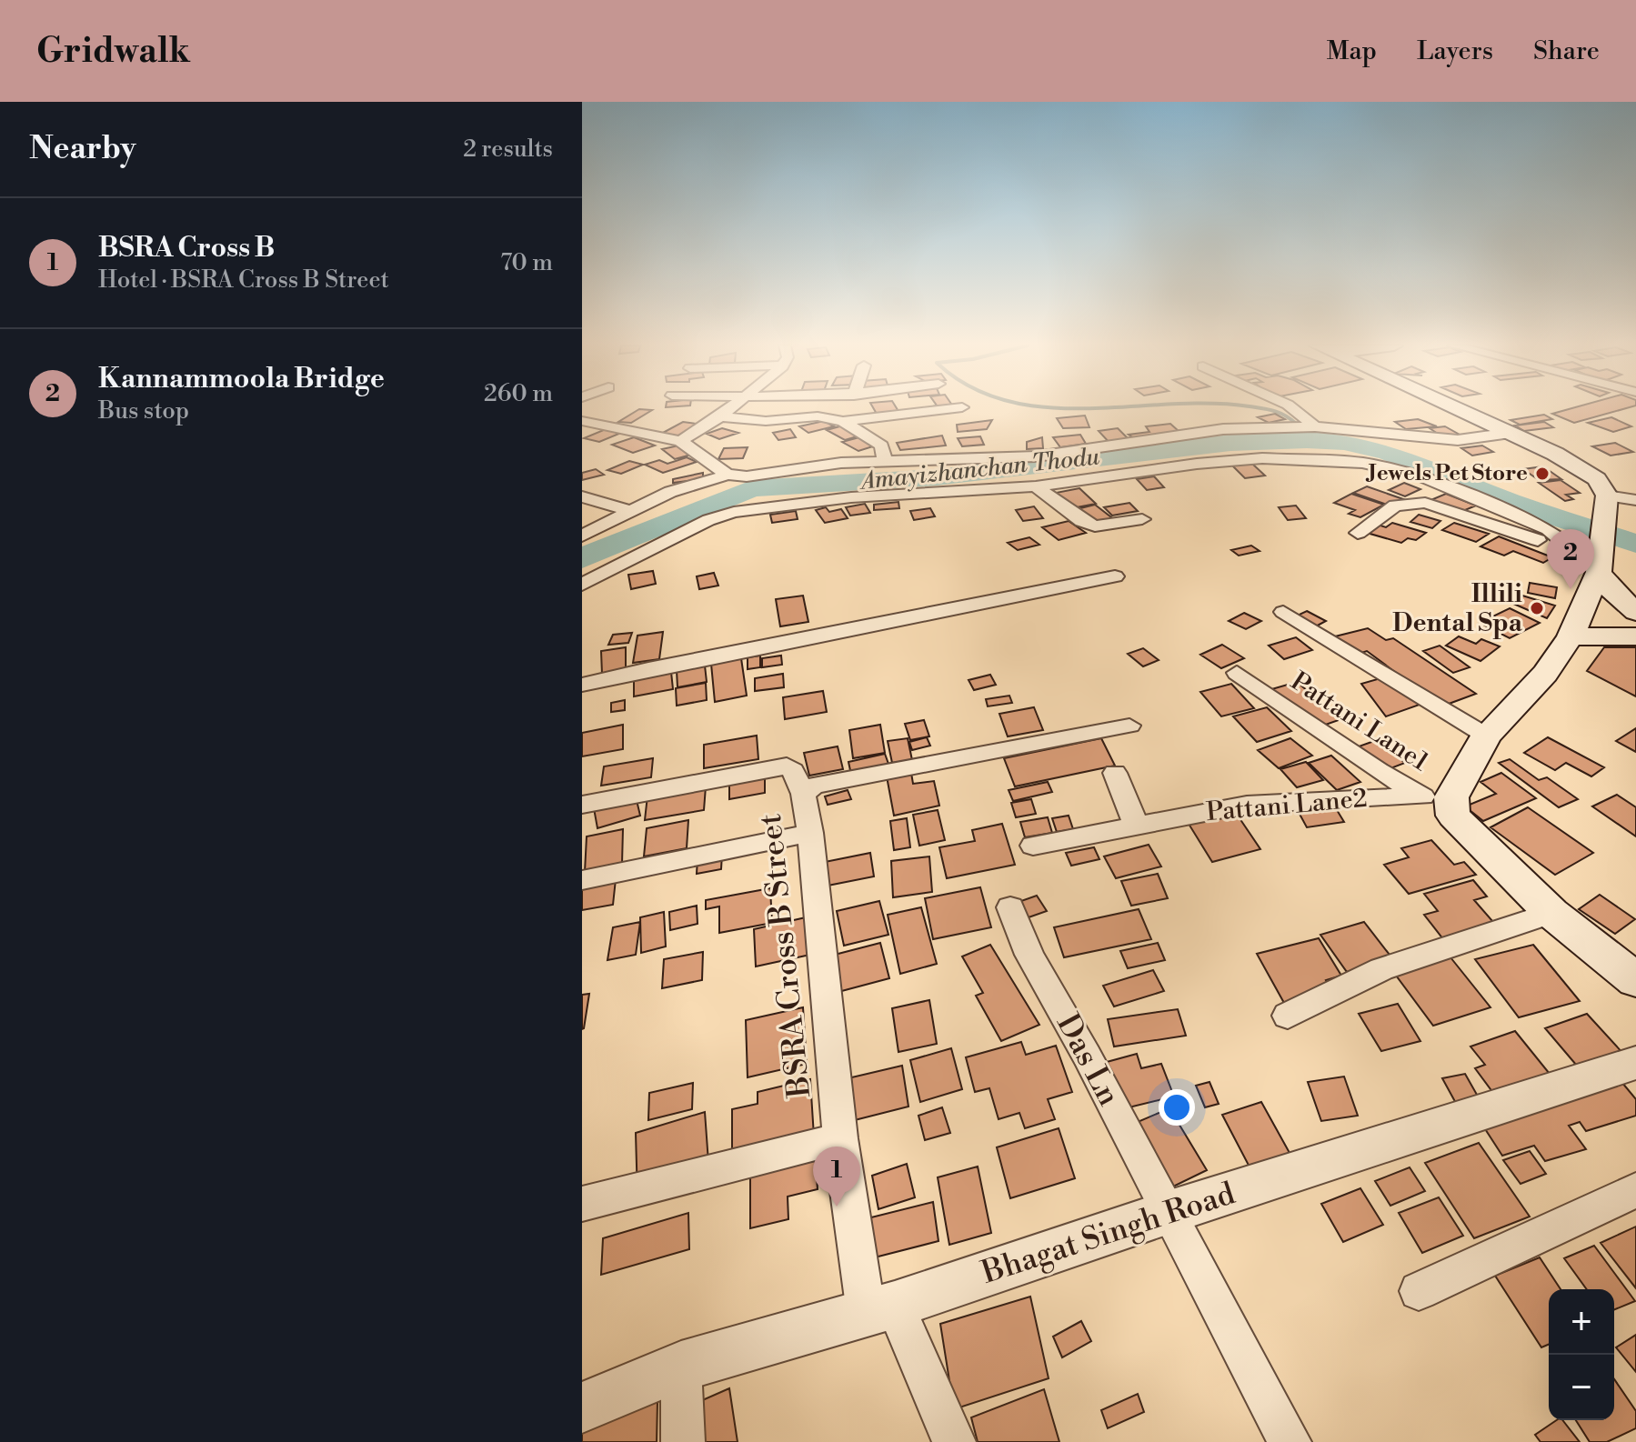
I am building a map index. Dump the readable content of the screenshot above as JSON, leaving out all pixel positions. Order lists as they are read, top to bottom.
{
  "streets": {
    "street": [
      "Pattani Lane1",
      "Pattani Lane2",
      "BSRA Cross B Street",
      "Das Ln",
      "Bhagat Singh Road"
    ]
  },
  "crossings": [
    ["Pattani Lane1", "Pattani Lane2"],
    ["BSRA Cross B Street", "Bhagat Singh Road"],
    ["Das Ln", "Bhagat Singh Road"]
  ],
  "water": ["Amayizhanchan Thodu"],
  "places": ["Jewels Pet Store", "Illili Dental Spa"],
  "page": {
    "header": "Gridwalk",
    "nav": ["Map", "Layers", "Share"],
    "heading": ["Nearby", "2 results"],
    "list": [
      {
        "mark": "1",
        "name": "BSRA Cross B",
        "note": "Hotel · BSRA Cross B Street",
        "value": "70 m"
      },
      {
        "mark": "2",
        "name": "Kannammoola Bridge",
        "note": "Bus stop",
        "value": "260 m"
      }
    ],
    "pins": ["2", "1"],
    "map_buttons": ["+", "−"]
  }
}
